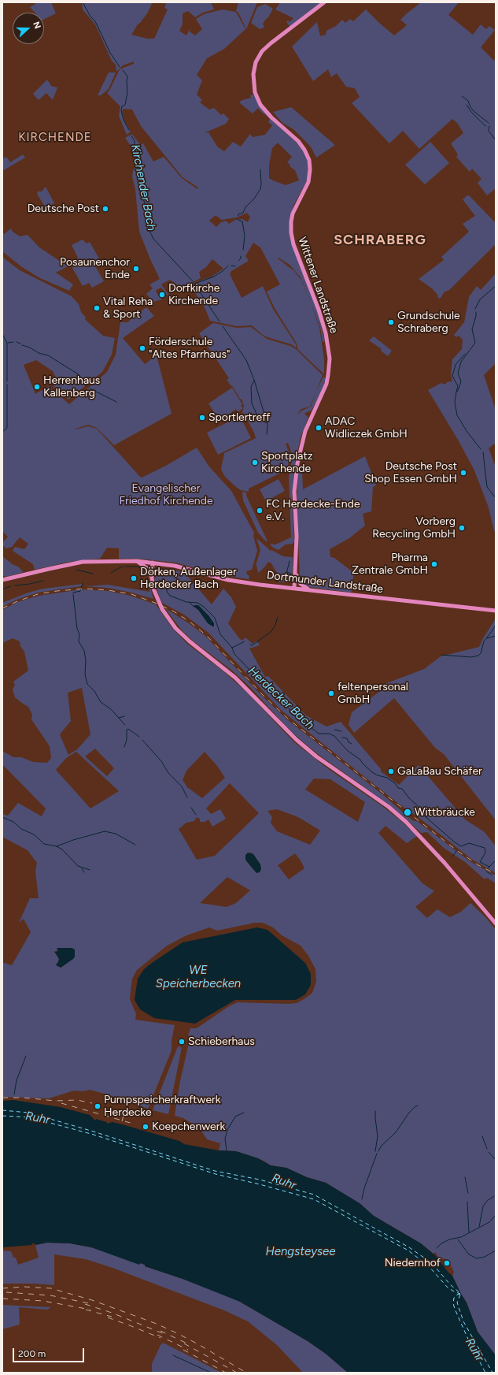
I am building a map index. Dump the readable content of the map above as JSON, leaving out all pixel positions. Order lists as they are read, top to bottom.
{
  "streets": {
    "main road": ["Wittener Landstraße", "Dortmunder Landstraße"]
  },
  "crossings": [
    ["Wittener Landstraße", "Dortmunder Landstraße"]
  ],
  "districts": ["KIRCHENDE", "SCHRABERG"],
  "water": [
    "Kirchender Bach",
    "Herdecker Bach",
    "WE Speicherbecken",
    "Ruhr",
    "Hengsteysee"
  ],
  "parks": ["Evangelischer Friedhof Kirchende"],
  "places": [
    "Deutsche Post",
    "Posaunenchor Ende",
    "Dorfkirche Kirchende",
    "Vital Reha & Sport",
    "Grundschule Schraberg",
    "Förderschule \"Altes Pfarrhaus\"",
    "Herrenhaus Kallenberg",
    "Sportlertreff",
    "ADAC Widliczek GmbH",
    "Sportplatz Kirchende",
    "Deutsche Post Shop Essen GmbH",
    "FC Herdecke-Ende e.V.",
    "Vorberg Recycling GmbH",
    "Pharma Zentrale GmbH",
    "Dörken, Außenlager Herdecker Bach",
    "feltenpersonal GmbH",
    "GaLaBau Schäfer",
    "Wittbräucke",
    "Schieberhaus",
    "Pumpspeicherkraftwerk Herdecke",
    "Koepchenwerk",
    "Niedernhof"
  ],
  "scale_bar": "200 m",
  "north": "right"
}
